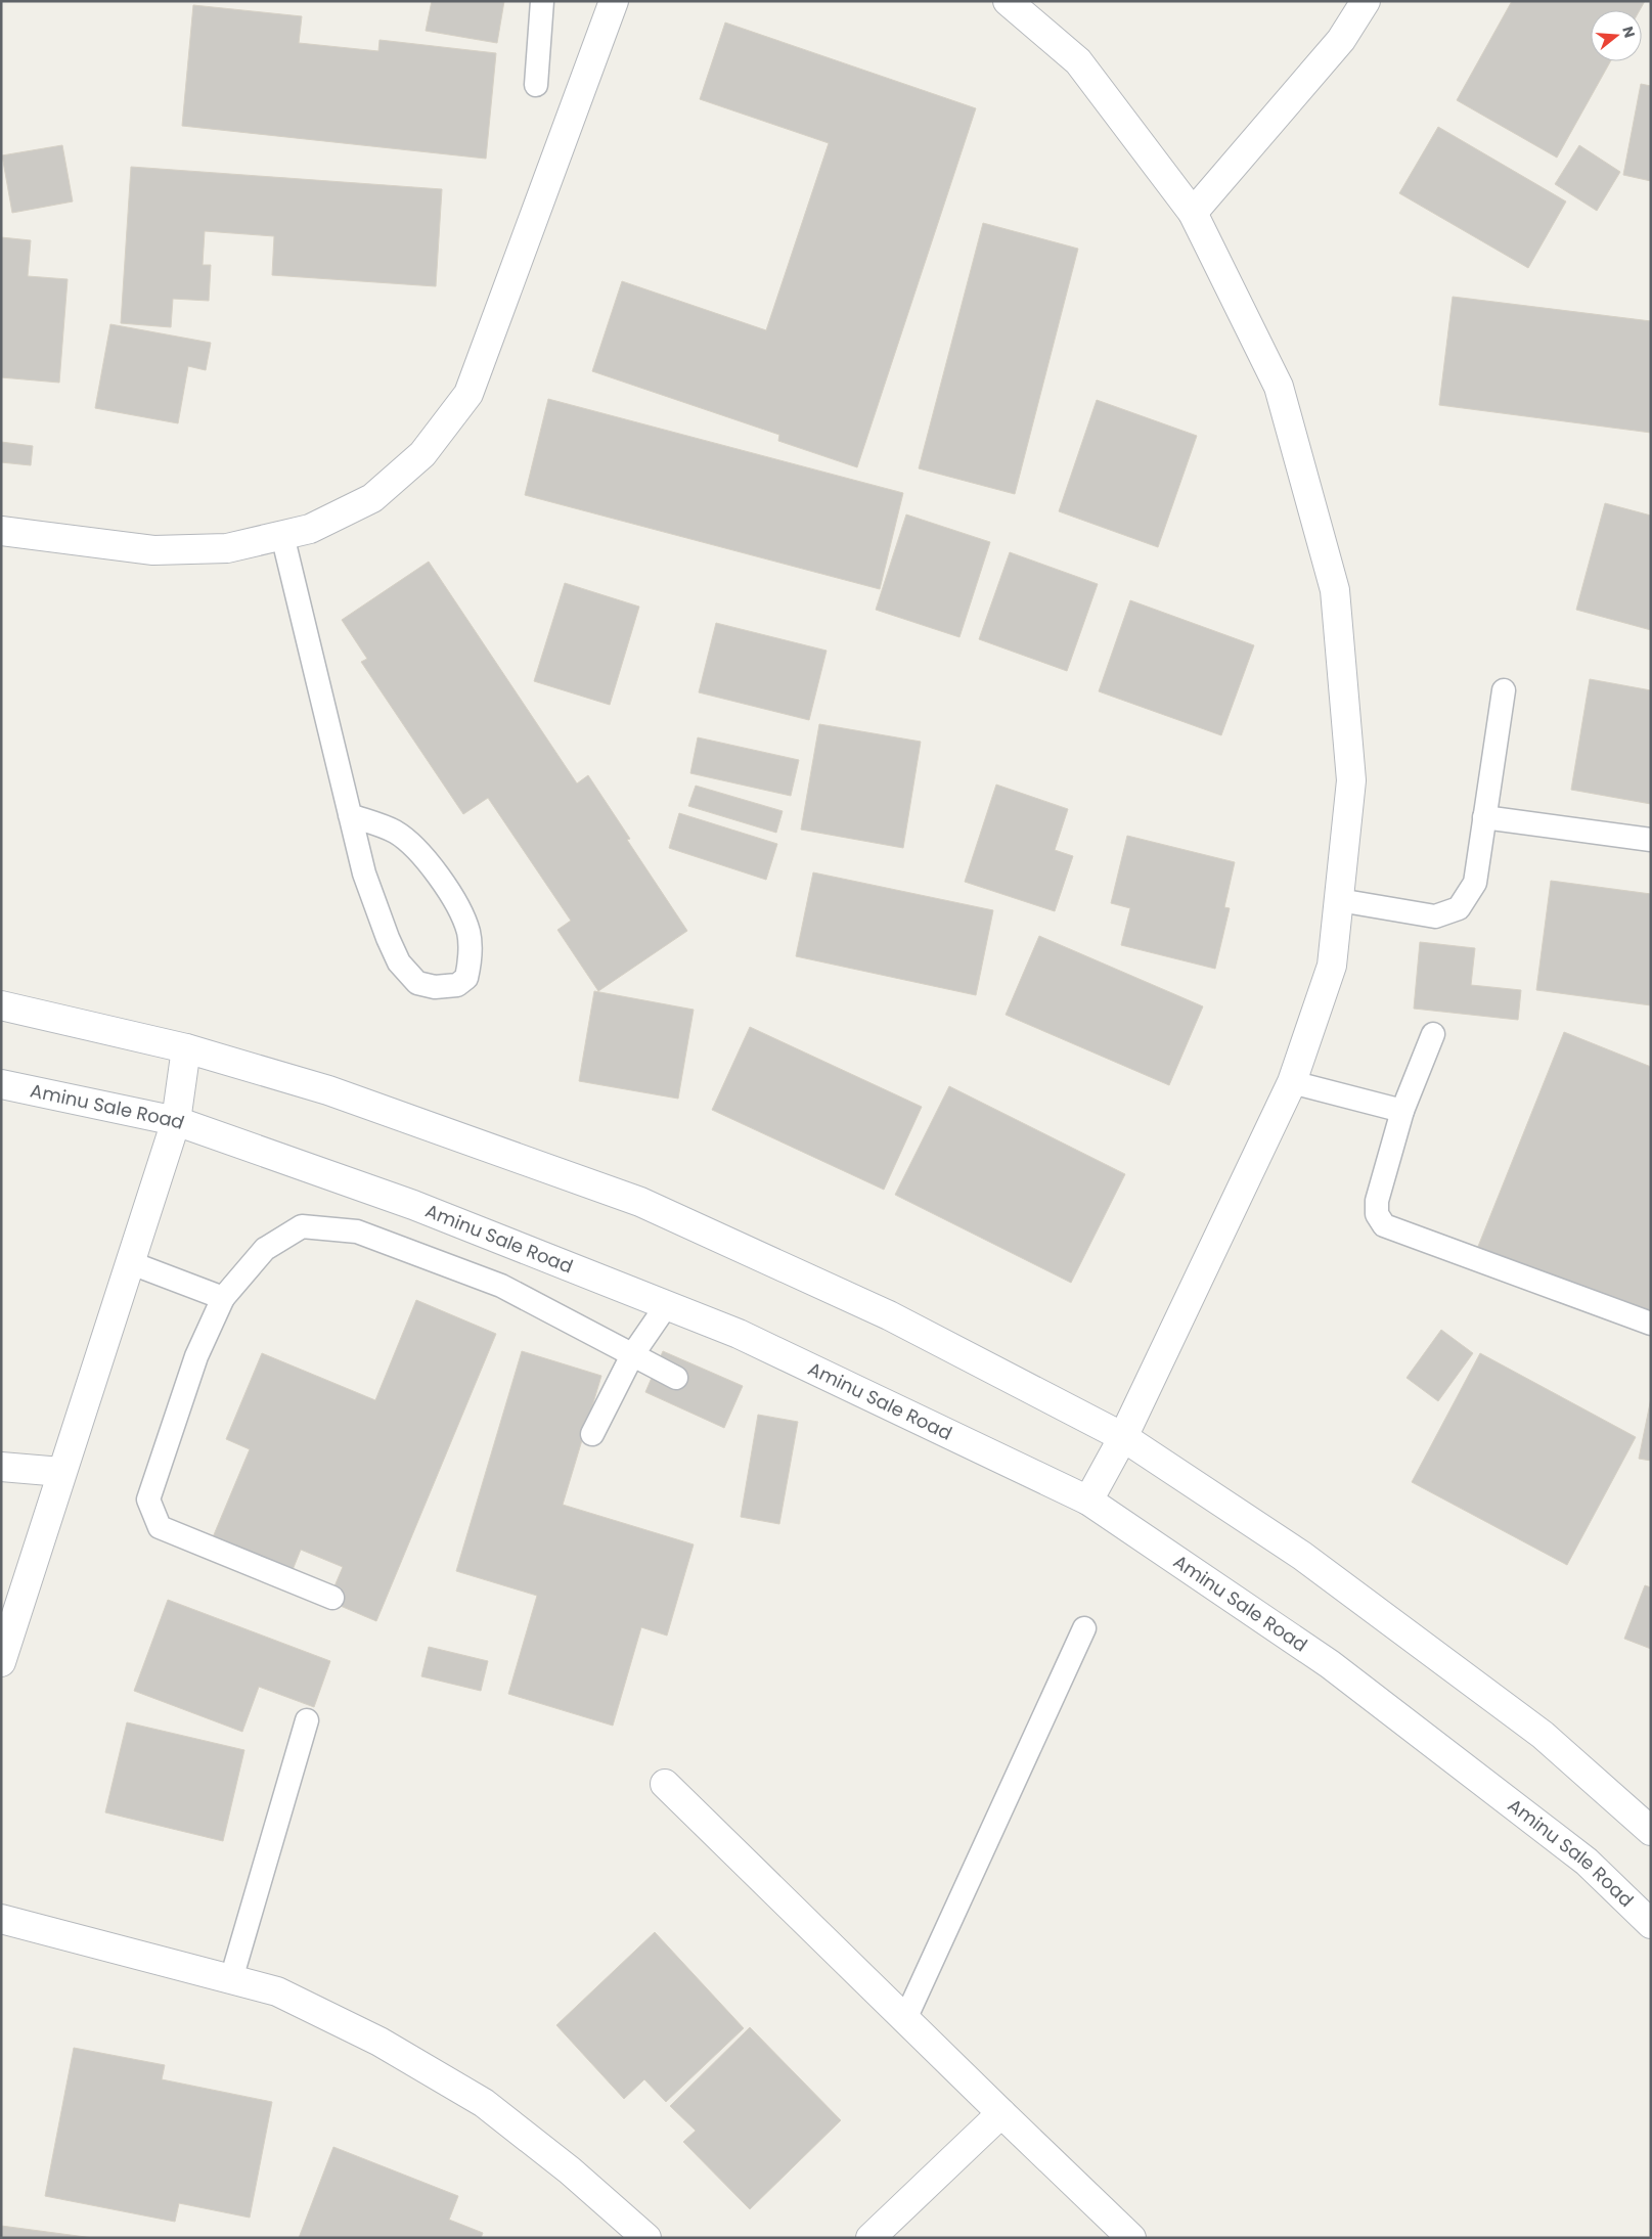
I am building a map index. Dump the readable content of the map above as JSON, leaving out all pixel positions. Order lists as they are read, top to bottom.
{
  "streets": {
    "street": ["Aminu Sale Road"]
  },
  "north": "right"
}
